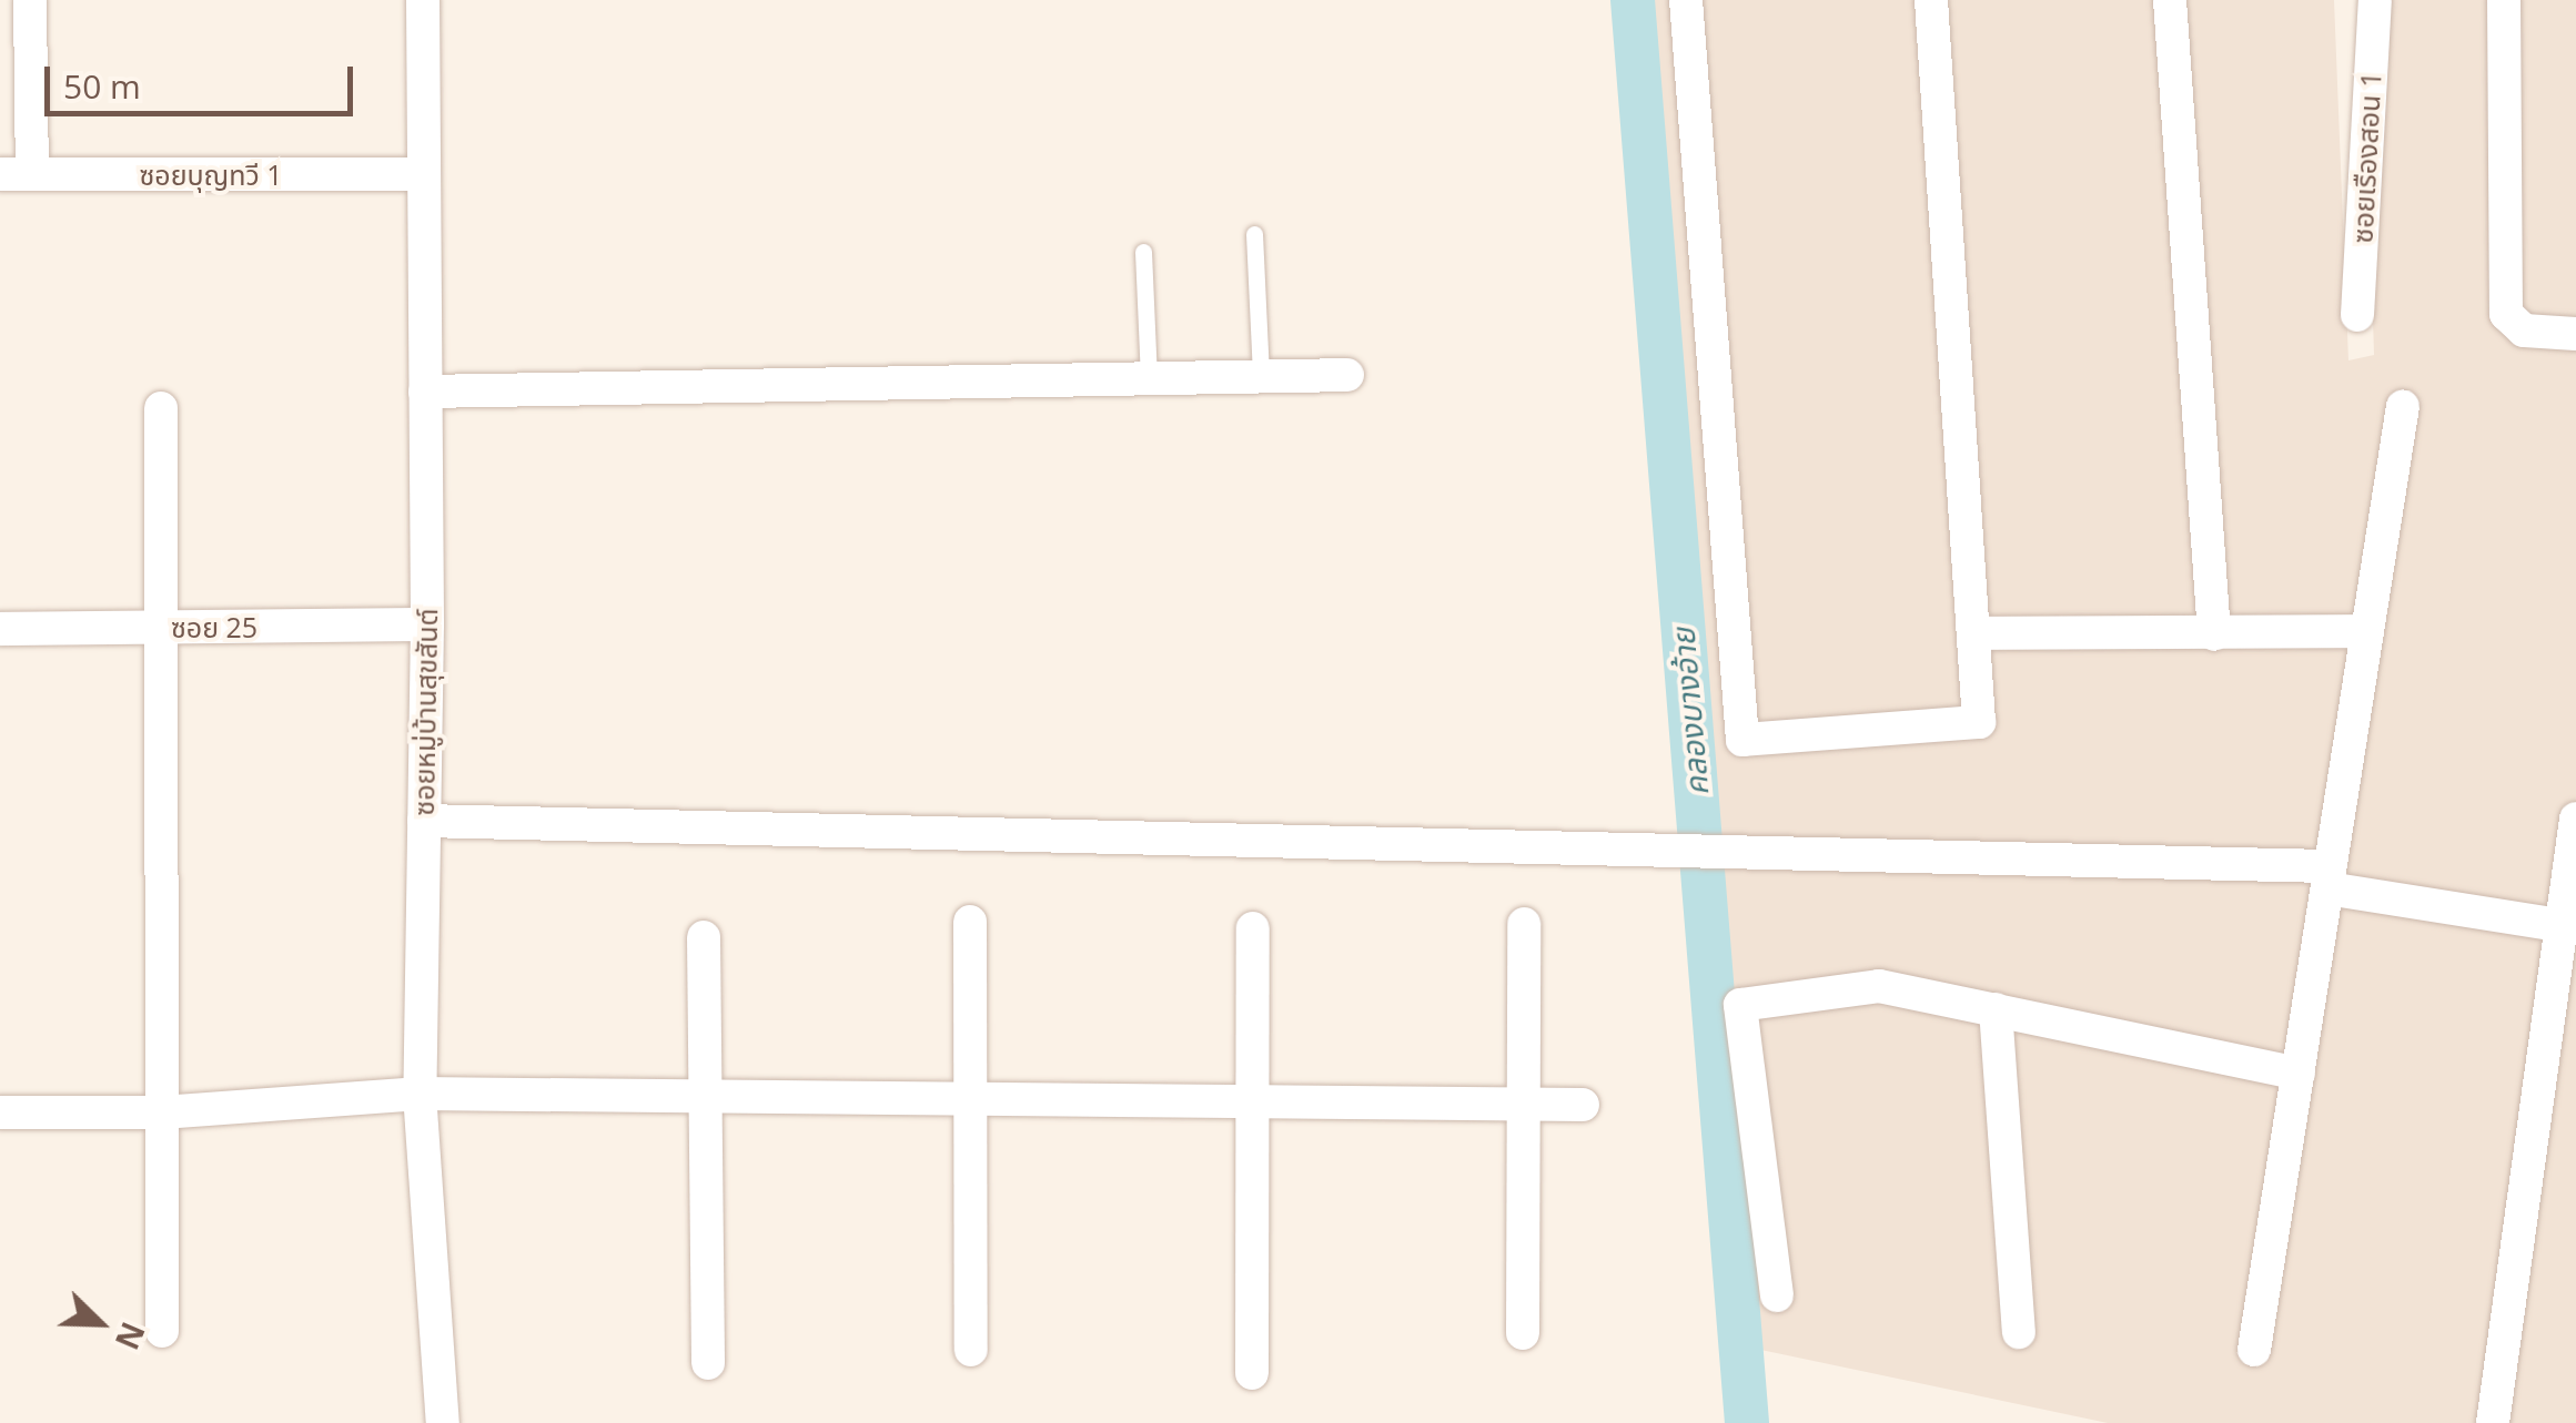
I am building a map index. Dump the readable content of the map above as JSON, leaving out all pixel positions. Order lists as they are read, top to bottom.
{
  "streets": {
    "street": [
      "ซอยเรืองสอน 1",
      "ซอยบุญทวี 1",
      "ซอย 25",
      "ซอยหมู่บ้านสุขสันต์"
    ]
  },
  "crossings": [
    ["ซอยบุญทวี 1", "ซอยหมู่บ้านสุขสันต์"],
    ["ซอย 25", "ซอยหมู่บ้านสุขสันต์"]
  ],
  "water": ["คลองบางอ้าย"],
  "scale_bar": "50 m",
  "north": "bottom right"
}
